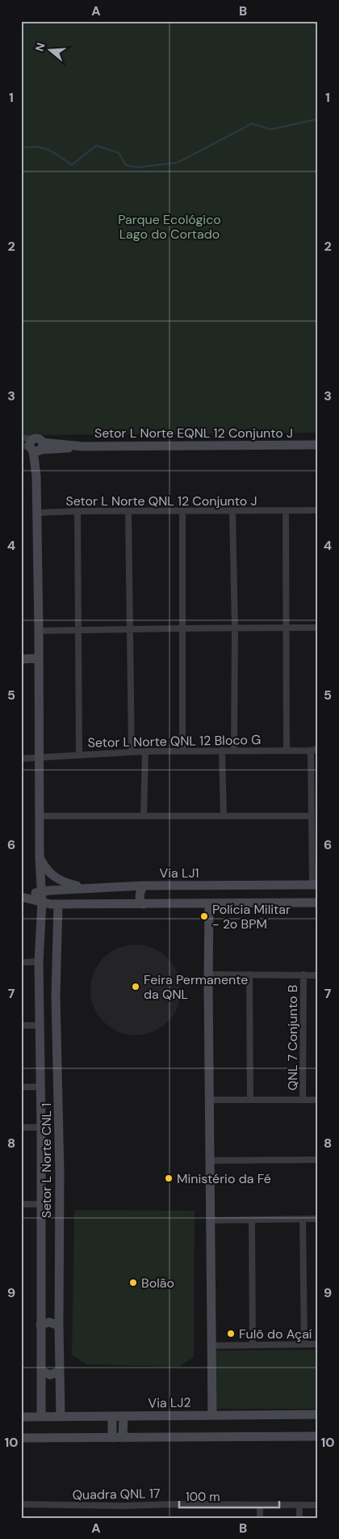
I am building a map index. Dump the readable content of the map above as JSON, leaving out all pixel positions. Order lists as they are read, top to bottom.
{
  "streets": {
    "street": [
      "Setor L Norte EQNL 12 Conjunto J",
      "Setor L Norte QNL 12 Conjunto J",
      "Setor L Norte QNL 12 Bloco G",
      "Via LJ1",
      "QNL 7 Conjunto B",
      "Setor L Norte CNL 1",
      "Via LJ2",
      "Quadra QNL 17"
    ]
  },
  "crossings": [
    ["Setor L Norte CNL 1", "Via LJ2"]
  ],
  "parks": ["Parque Ecológico Lago do Cortado"],
  "places": [
    "Polícia Militar - 2o BPM",
    "Feira Permanente da QNL",
    "Ministério da Fé",
    "Bolão",
    "Fulô do Açaí"
  ],
  "scale_bar": "100 m",
  "north": "left",
  "grid": {
    "columns": ["A", "B"],
    "rows": [
      "1",
      "2",
      "3",
      "4",
      "5",
      "6",
      "7",
      "8",
      "9",
      "10"
    ]
  }
}
